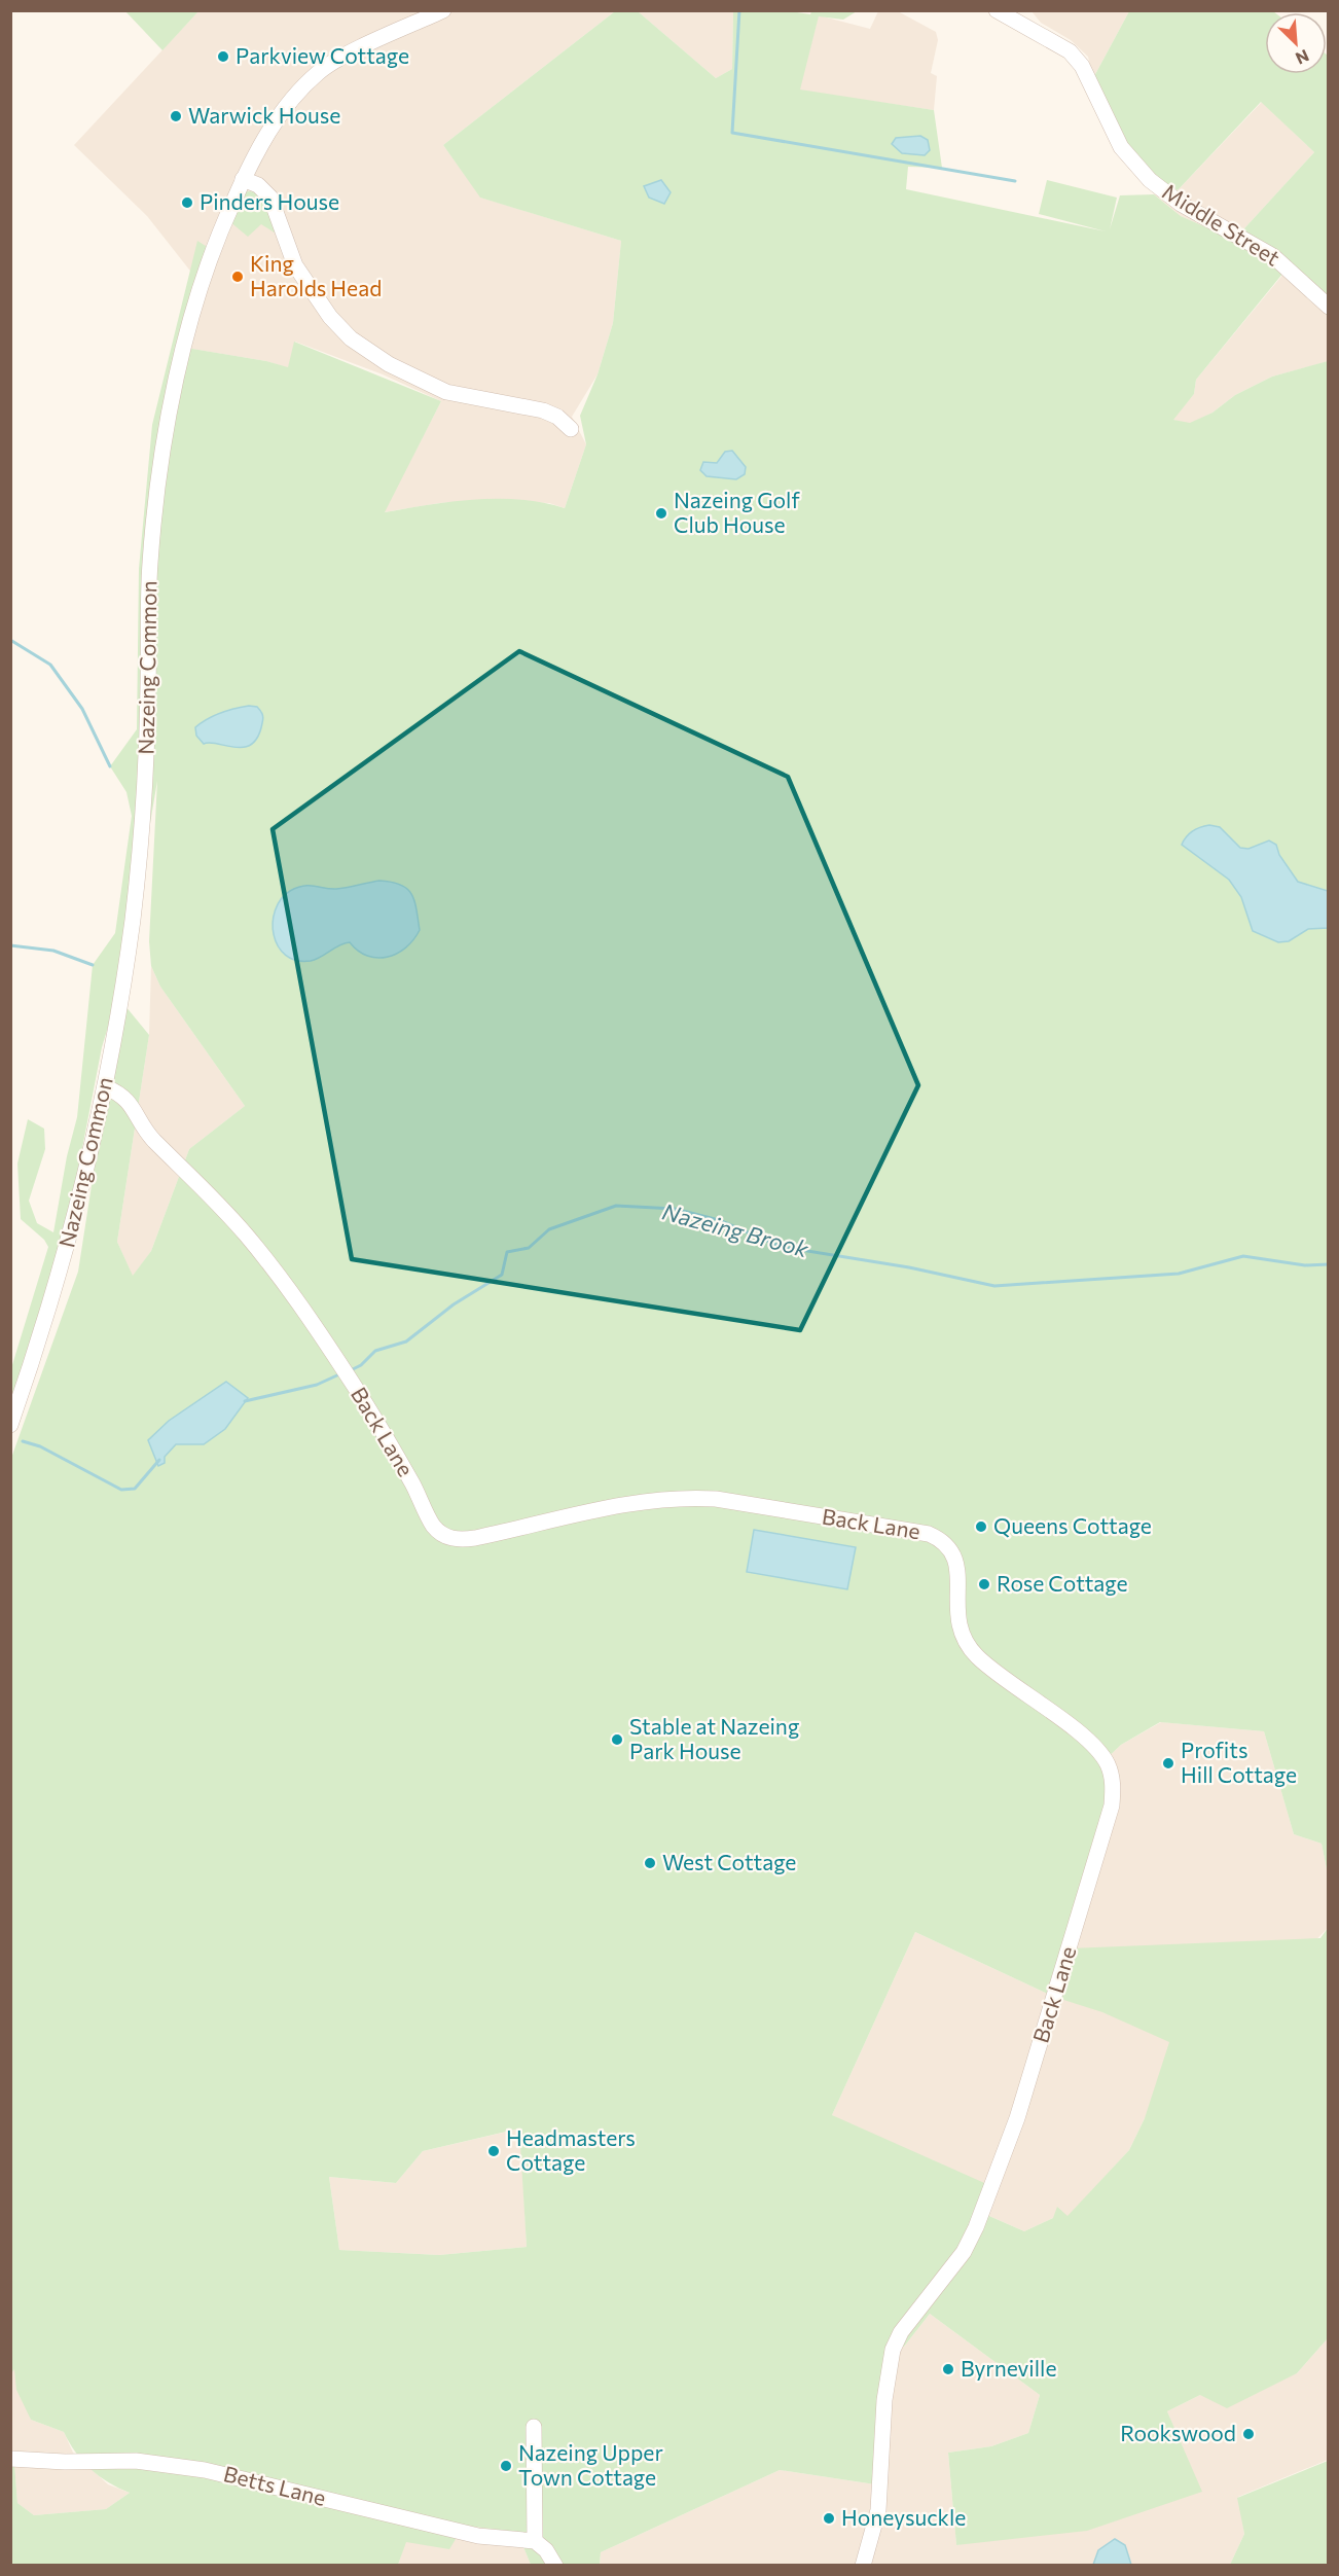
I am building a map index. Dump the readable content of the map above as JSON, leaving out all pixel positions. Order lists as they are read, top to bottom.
{
  "streets": {
    "street": [
      "Middle Street",
      "Nazeing Common",
      "Back Lane",
      "Betts Lane"
    ]
  },
  "crossings": [
    ["Nazeing Common", "Back Lane"]
  ],
  "water": ["Nazeing Brook"],
  "places": [
    "Parkview Cottage",
    "Warwick House",
    "Pinders House",
    "King Harolds Head",
    "Nazeing Golf Club House",
    "Queens Cottage",
    "Rose Cottage",
    "Stable at Nazeing Park House",
    "Profits Hill Cottage",
    "West Cottage",
    "Headmasters Cottage",
    "Byrneville",
    "Rookswood",
    "Nazeing Upper Town Cottage",
    "Honeysuckle"
  ],
  "north": "bottom right"
}
